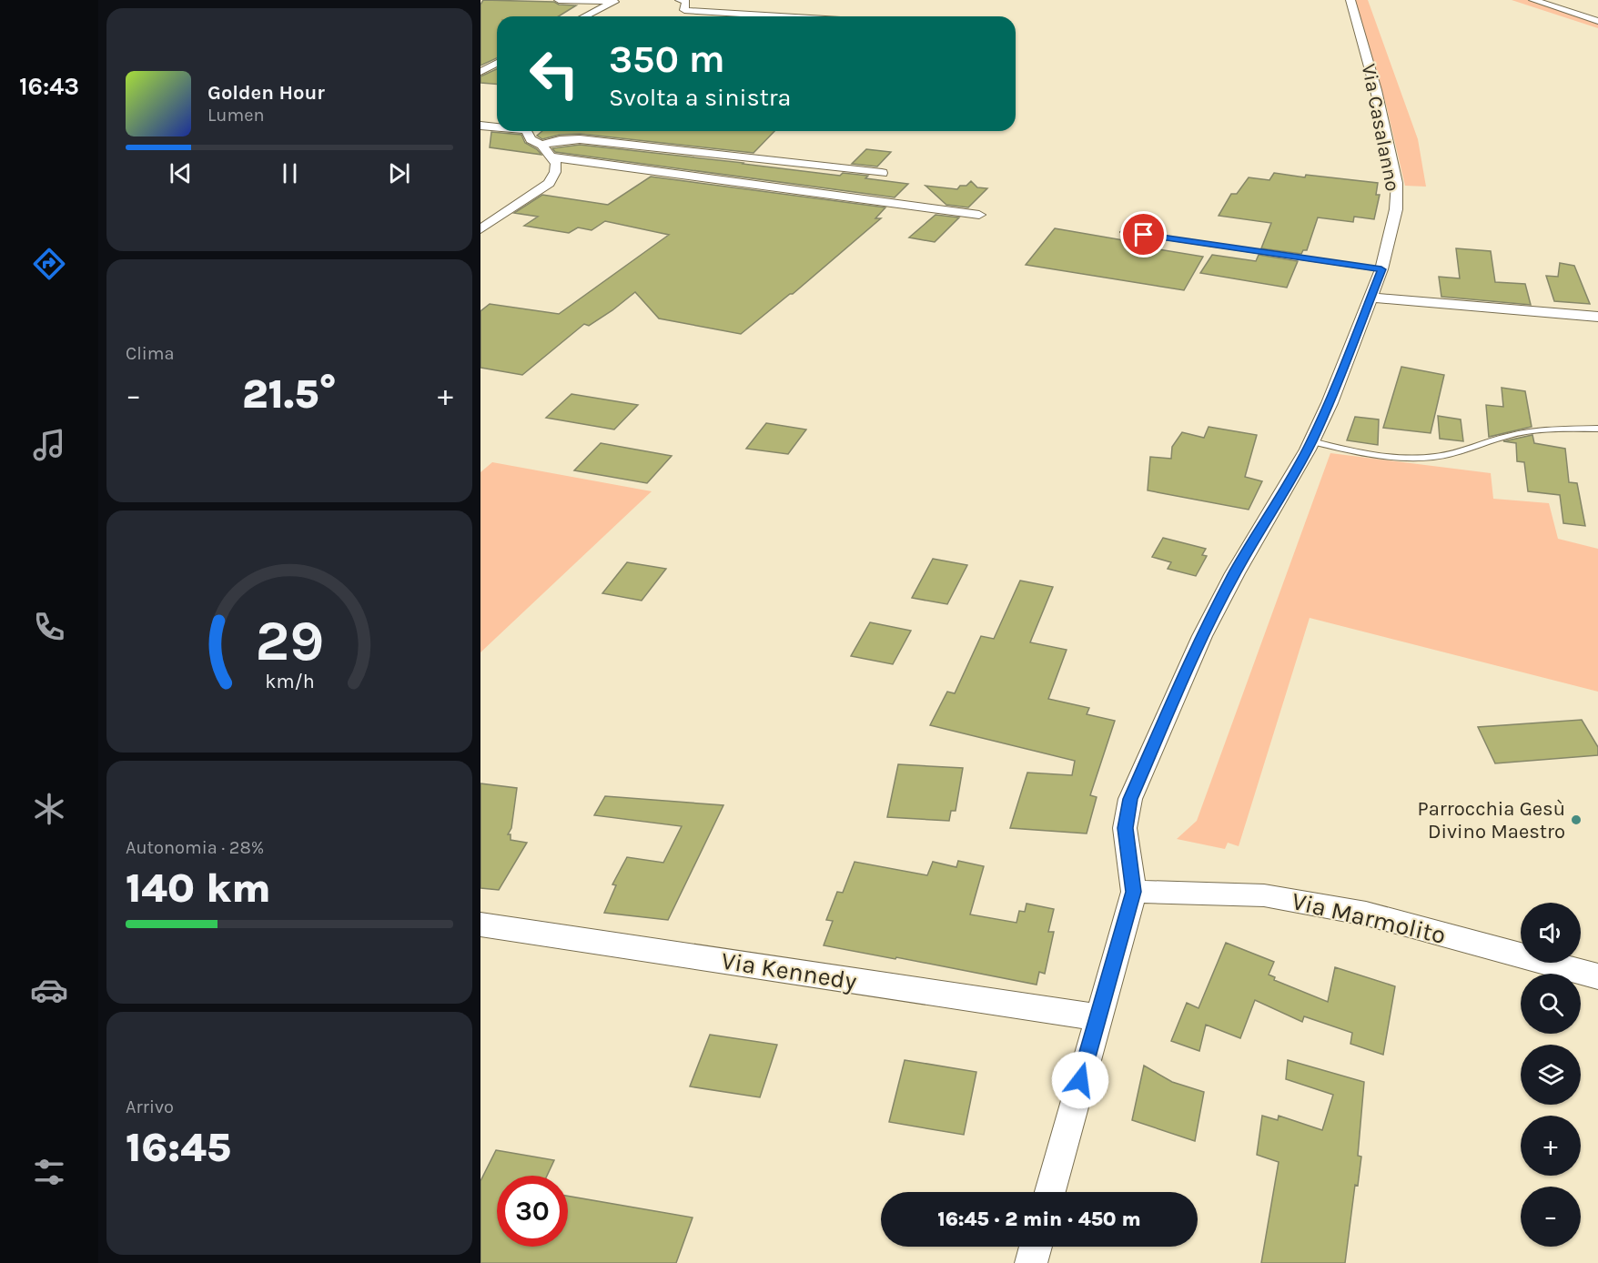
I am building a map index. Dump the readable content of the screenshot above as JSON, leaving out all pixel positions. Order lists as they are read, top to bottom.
{
  "streets": {
    "street": ["Via Casalanno", "Via Marmolito", "Via Kennedy"]
  },
  "crossings": [
    ["Via Casalanno", "Via Marmolito"],
    ["Via Casalanno", "Via Kennedy"]
  ],
  "places": ["Parrocchia Gesù Divino Maestro"],
  "page": {
    "tabs": "16:43",
    "turn": ["350 m", "Svolta a sinistra"],
    "song": ["Golden Hour", "Lumen"],
    "tile": [
      "Clima",
      ["Autonomia · 28%", "140 km"],
      ["Arrivo", "16:45"]
    ],
    "heat": ["−", "21.5°", "+"],
    "map_buttons": ["+", "−"],
    "limit": "30",
    "trip": "16:45 · 2 min · 450 m",
    "gauge": ["29", "km/h"]
  }
}
